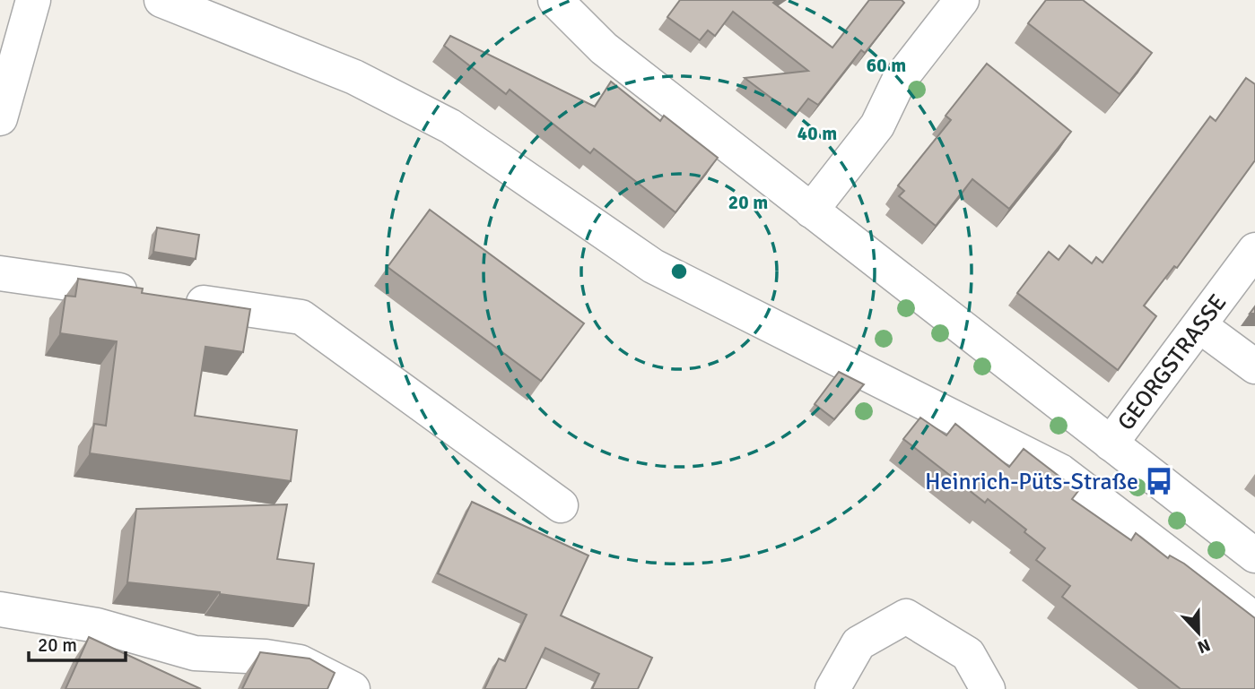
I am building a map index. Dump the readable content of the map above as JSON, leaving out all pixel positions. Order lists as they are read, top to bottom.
{
  "streets": {
    "street": ["GEORGSTRASSE"]
  },
  "places": {
    "bus stop": ["Heinrich-Püts-Straße"]
  },
  "scale_bar": "20 m",
  "north": "bottom",
  "rings": ["60 m", "40 m", "20 m"]
}
